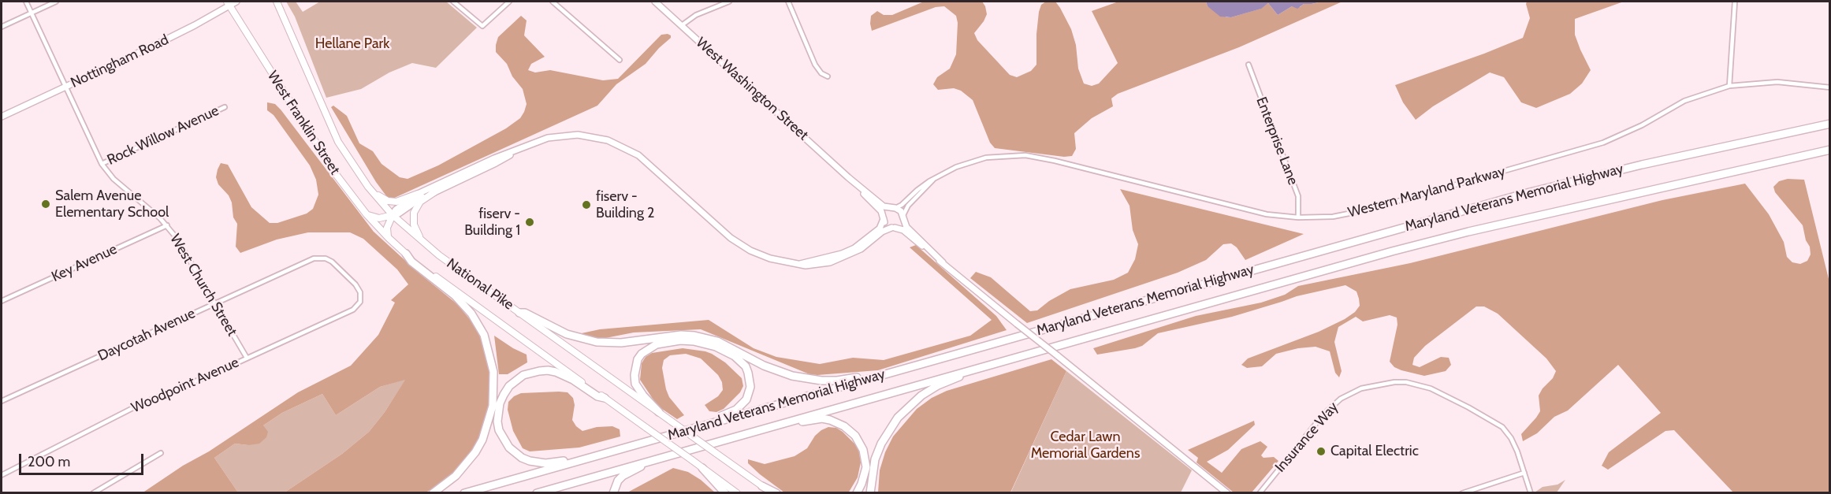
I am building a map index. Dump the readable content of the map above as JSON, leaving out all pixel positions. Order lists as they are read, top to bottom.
{
  "streets": {
    "highway": ["Maryland Veterans Memorial Highway"],
    "main road": [
      "Nottingham Road",
      "West Washington Street",
      "West Franklin Street",
      "National Pike"
    ],
    "street": [
      "Rock Willow Avenue",
      "Enterprise Lane",
      "Western Maryland Parkway",
      "Key Avenue",
      "West Church Street",
      "Daycotah Avenue",
      "Woodpoint Avenue",
      "Insurance Way"
    ]
  },
  "crossings": [
    ["Nottingham Road", "West Franklin Street"],
    ["Nottingham Road", "West Church Street"],
    ["West Washington Street", "Western Maryland Parkway"],
    ["West Franklin Street", "National Pike"],
    ["Rock Willow Avenue", "West Church Street"],
    ["Enterprise Lane", "Western Maryland Parkway"],
    ["Key Avenue", "West Church Street"],
    ["West Church Street", "Daycotah Avenue"],
    ["West Church Street", "Woodpoint Avenue"],
    ["Daycotah Avenue", "Woodpoint Avenue"]
  ],
  "parks": ["Hellane Park", "Cedar Lawn Memorial Gardens"],
  "places": [
    "Salem Avenue Elementary School",
    "fiserv - Building 2",
    "fiserv - Building 1",
    "Capital Electric"
  ],
  "scale_bar": "200 m"
}
